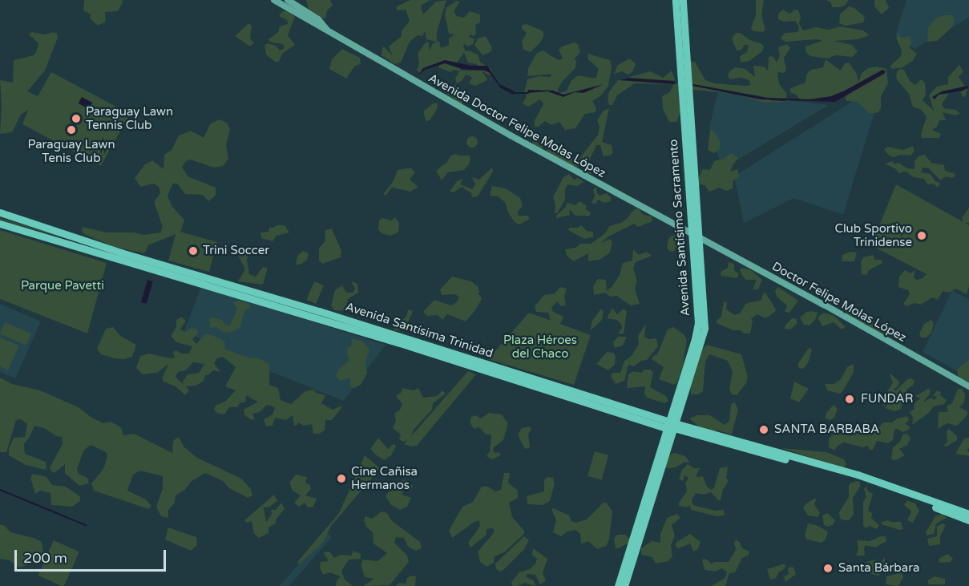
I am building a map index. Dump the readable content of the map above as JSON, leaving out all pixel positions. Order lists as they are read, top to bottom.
{
  "streets": {
    "main road": [
      "Avenida Doctor Felipe Molas López",
      "Avenida Santísimo Sacramento",
      "Doctor Felipe Molas López",
      "Avenida Santísima Trinidad"
    ]
  },
  "crossings": [
    ["Avenida Doctor Felipe Molas López", "Avenida Santísimo Sacramento"],
    ["Avenida Doctor Felipe Molas López", "Doctor Felipe Molas López"],
    ["Avenida Santísimo Sacramento", "Doctor Felipe Molas López"],
    ["Avenida Santísimo Sacramento", "Avenida Santísima Trinidad"]
  ],
  "parks": ["Parque Pavetti", "Plaza Héroes del Chaco"],
  "places": [
    "Paraguay Lawn Tennis Club",
    "Paraguay Lawn Tenis Club",
    "Club Sportivo Trinidense",
    "Trini Soccer",
    "FUNDAR",
    "SANTA BARBABA",
    "Cine Cañisa Hermanos",
    "Santa Bárbara"
  ],
  "scale_bar": "200 m"
}
